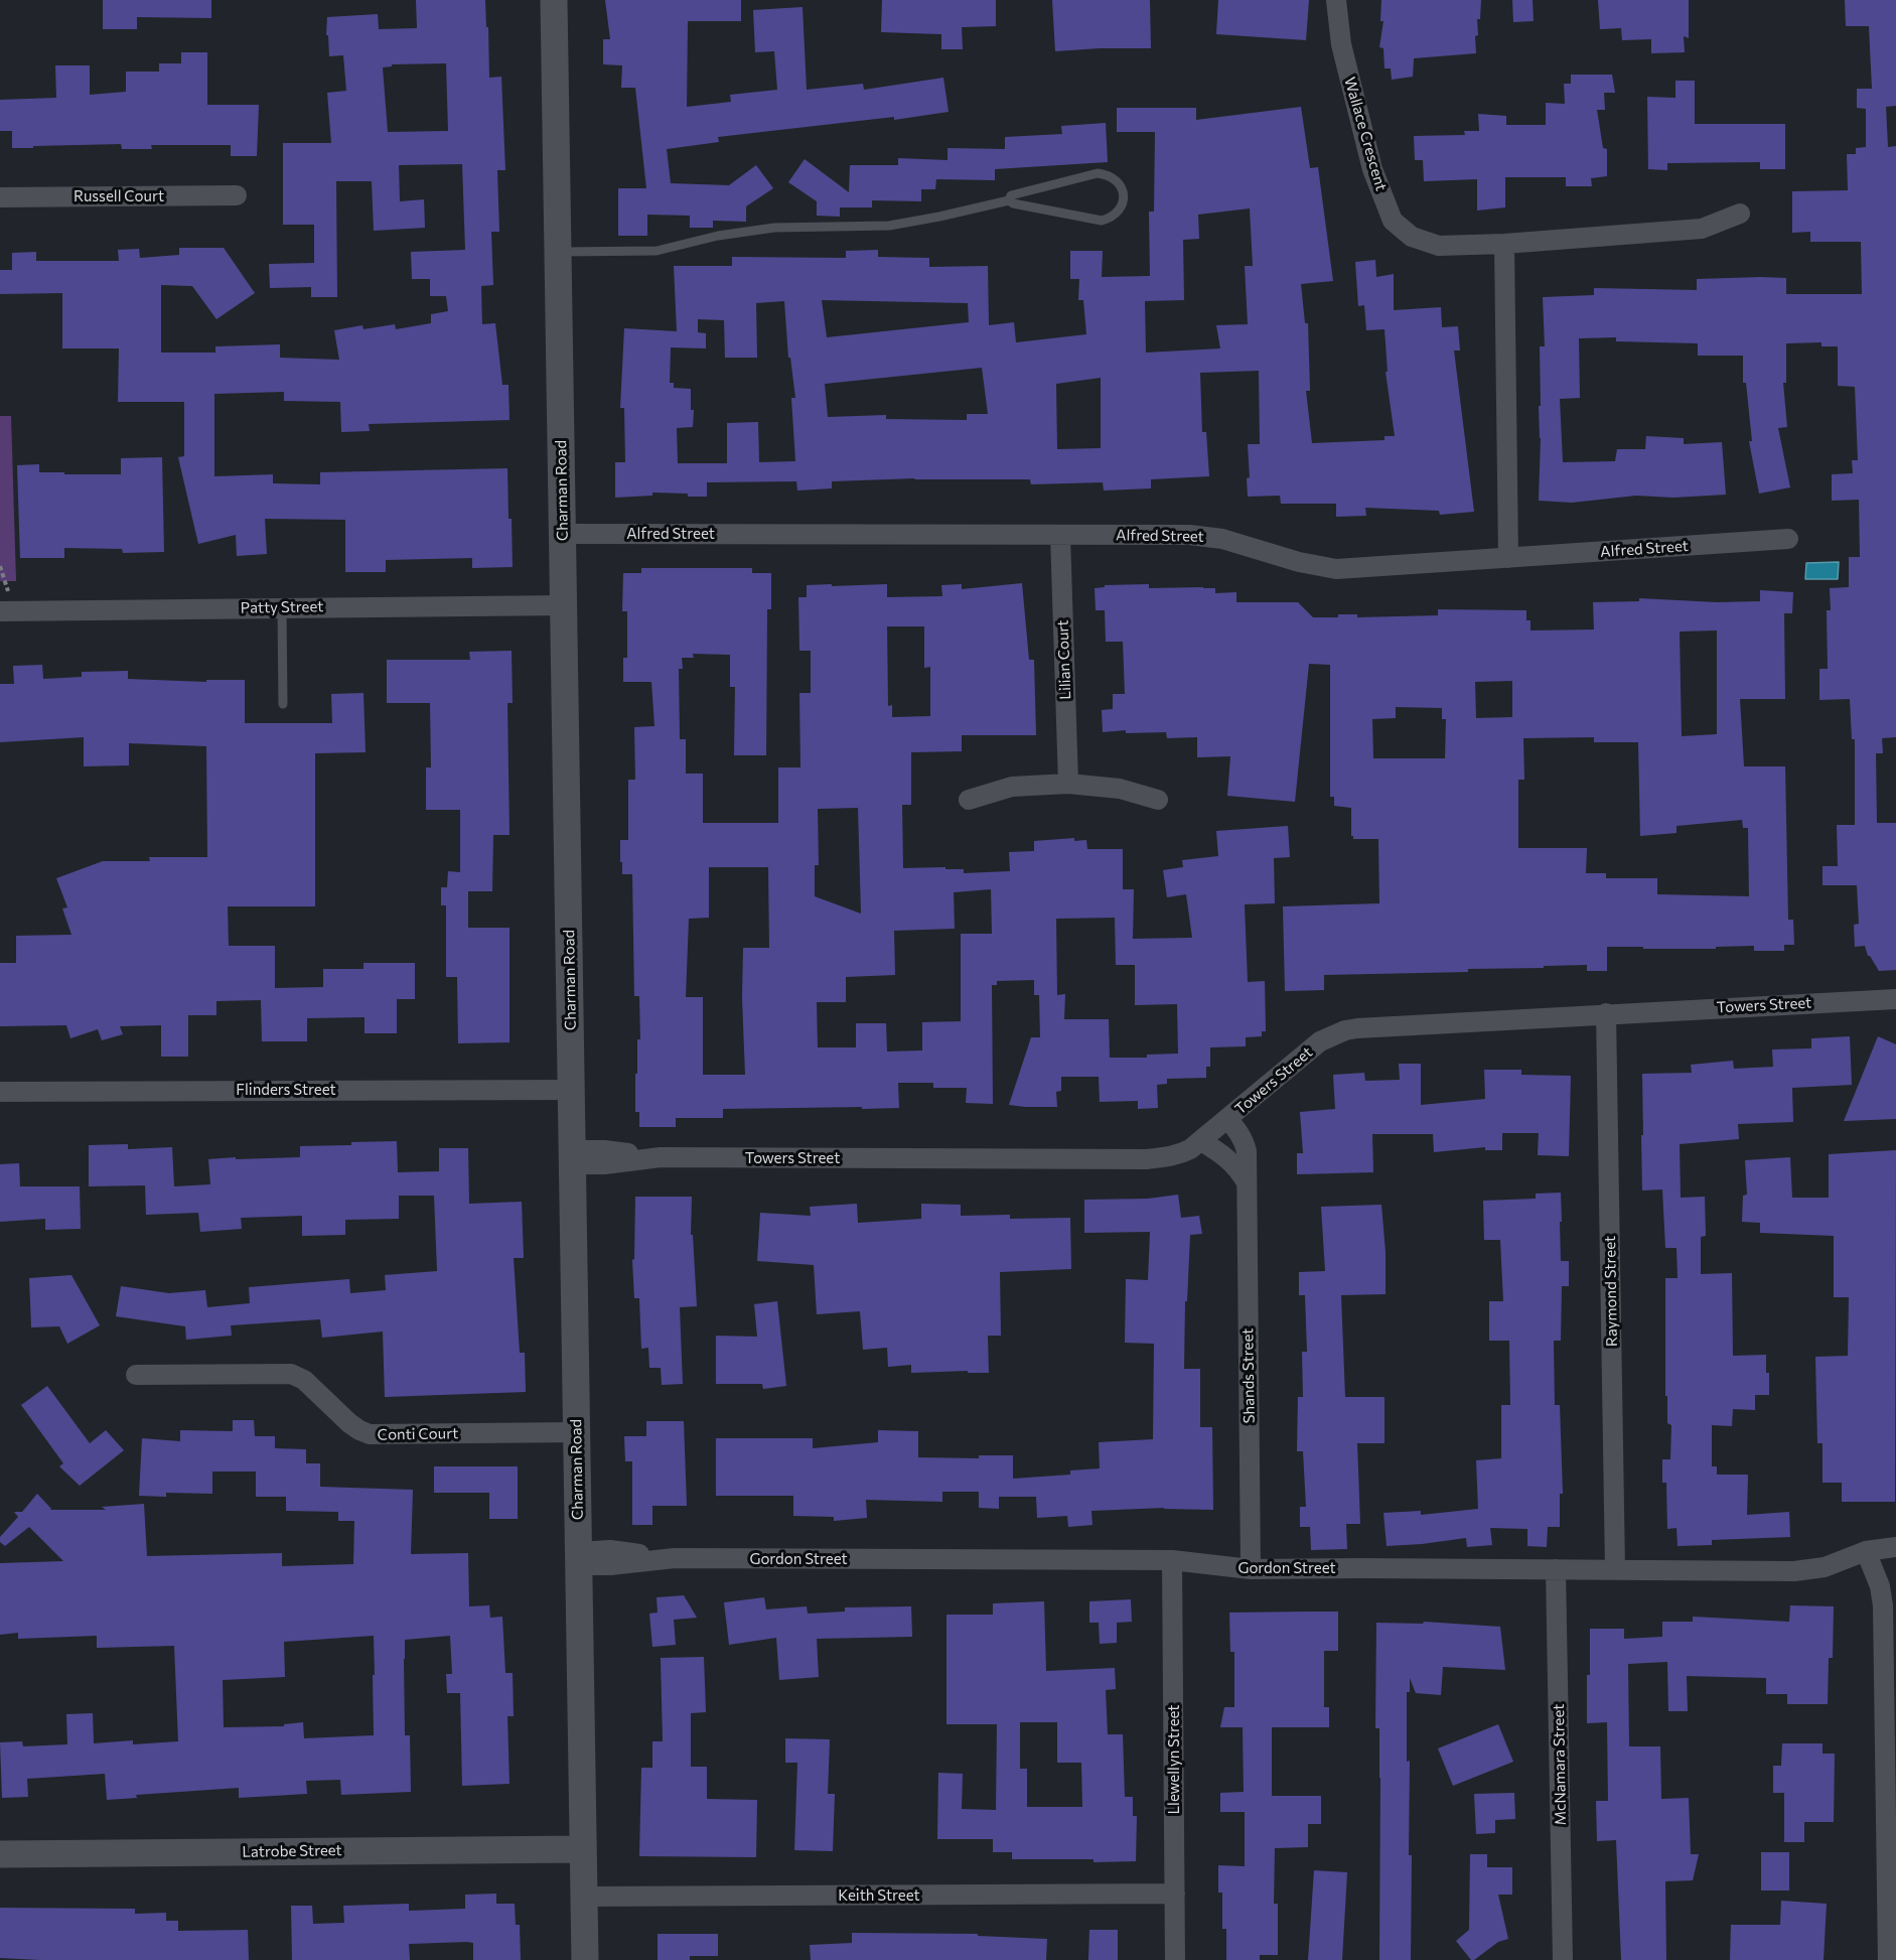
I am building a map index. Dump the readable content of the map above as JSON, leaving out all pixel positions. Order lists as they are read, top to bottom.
{
  "streets": {
    "main road": ["Charman Road", "Latrobe Street"],
    "street": [
      "Wallace Crescent",
      "Russell Court",
      "Alfred Street",
      "Patty Street",
      "Lilian Court",
      "Towers Street",
      "Flinders Street",
      "Raymond Street",
      "Shands Street",
      "Conti Court",
      "Gordon Street",
      "Llewellyn Street",
      "McNamara Street",
      "Keith Street"
    ]
  },
  "crossings": [
    ["Charman Road", "Alfred Street"],
    ["Charman Road", "Patty Street"],
    ["Charman Road", "Towers Street"],
    ["Charman Road", "Flinders Street"],
    ["Charman Road", "Conti Court"],
    ["Charman Road", "Gordon Street"],
    ["Charman Road", "Latrobe Street"],
    ["Charman Road", "Keith Street"],
    ["Alfred Street", "Lilian Court"],
    ["Towers Street", "Raymond Street"],
    ["Towers Street", "Shands Street"],
    ["Raymond Street", "Gordon Street"],
    ["Shands Street", "Gordon Street"],
    ["Gordon Street", "Llewellyn Street"],
    ["Gordon Street", "McNamara Street"],
    ["Llewellyn Street", "Keith Street"]
  ]
}
